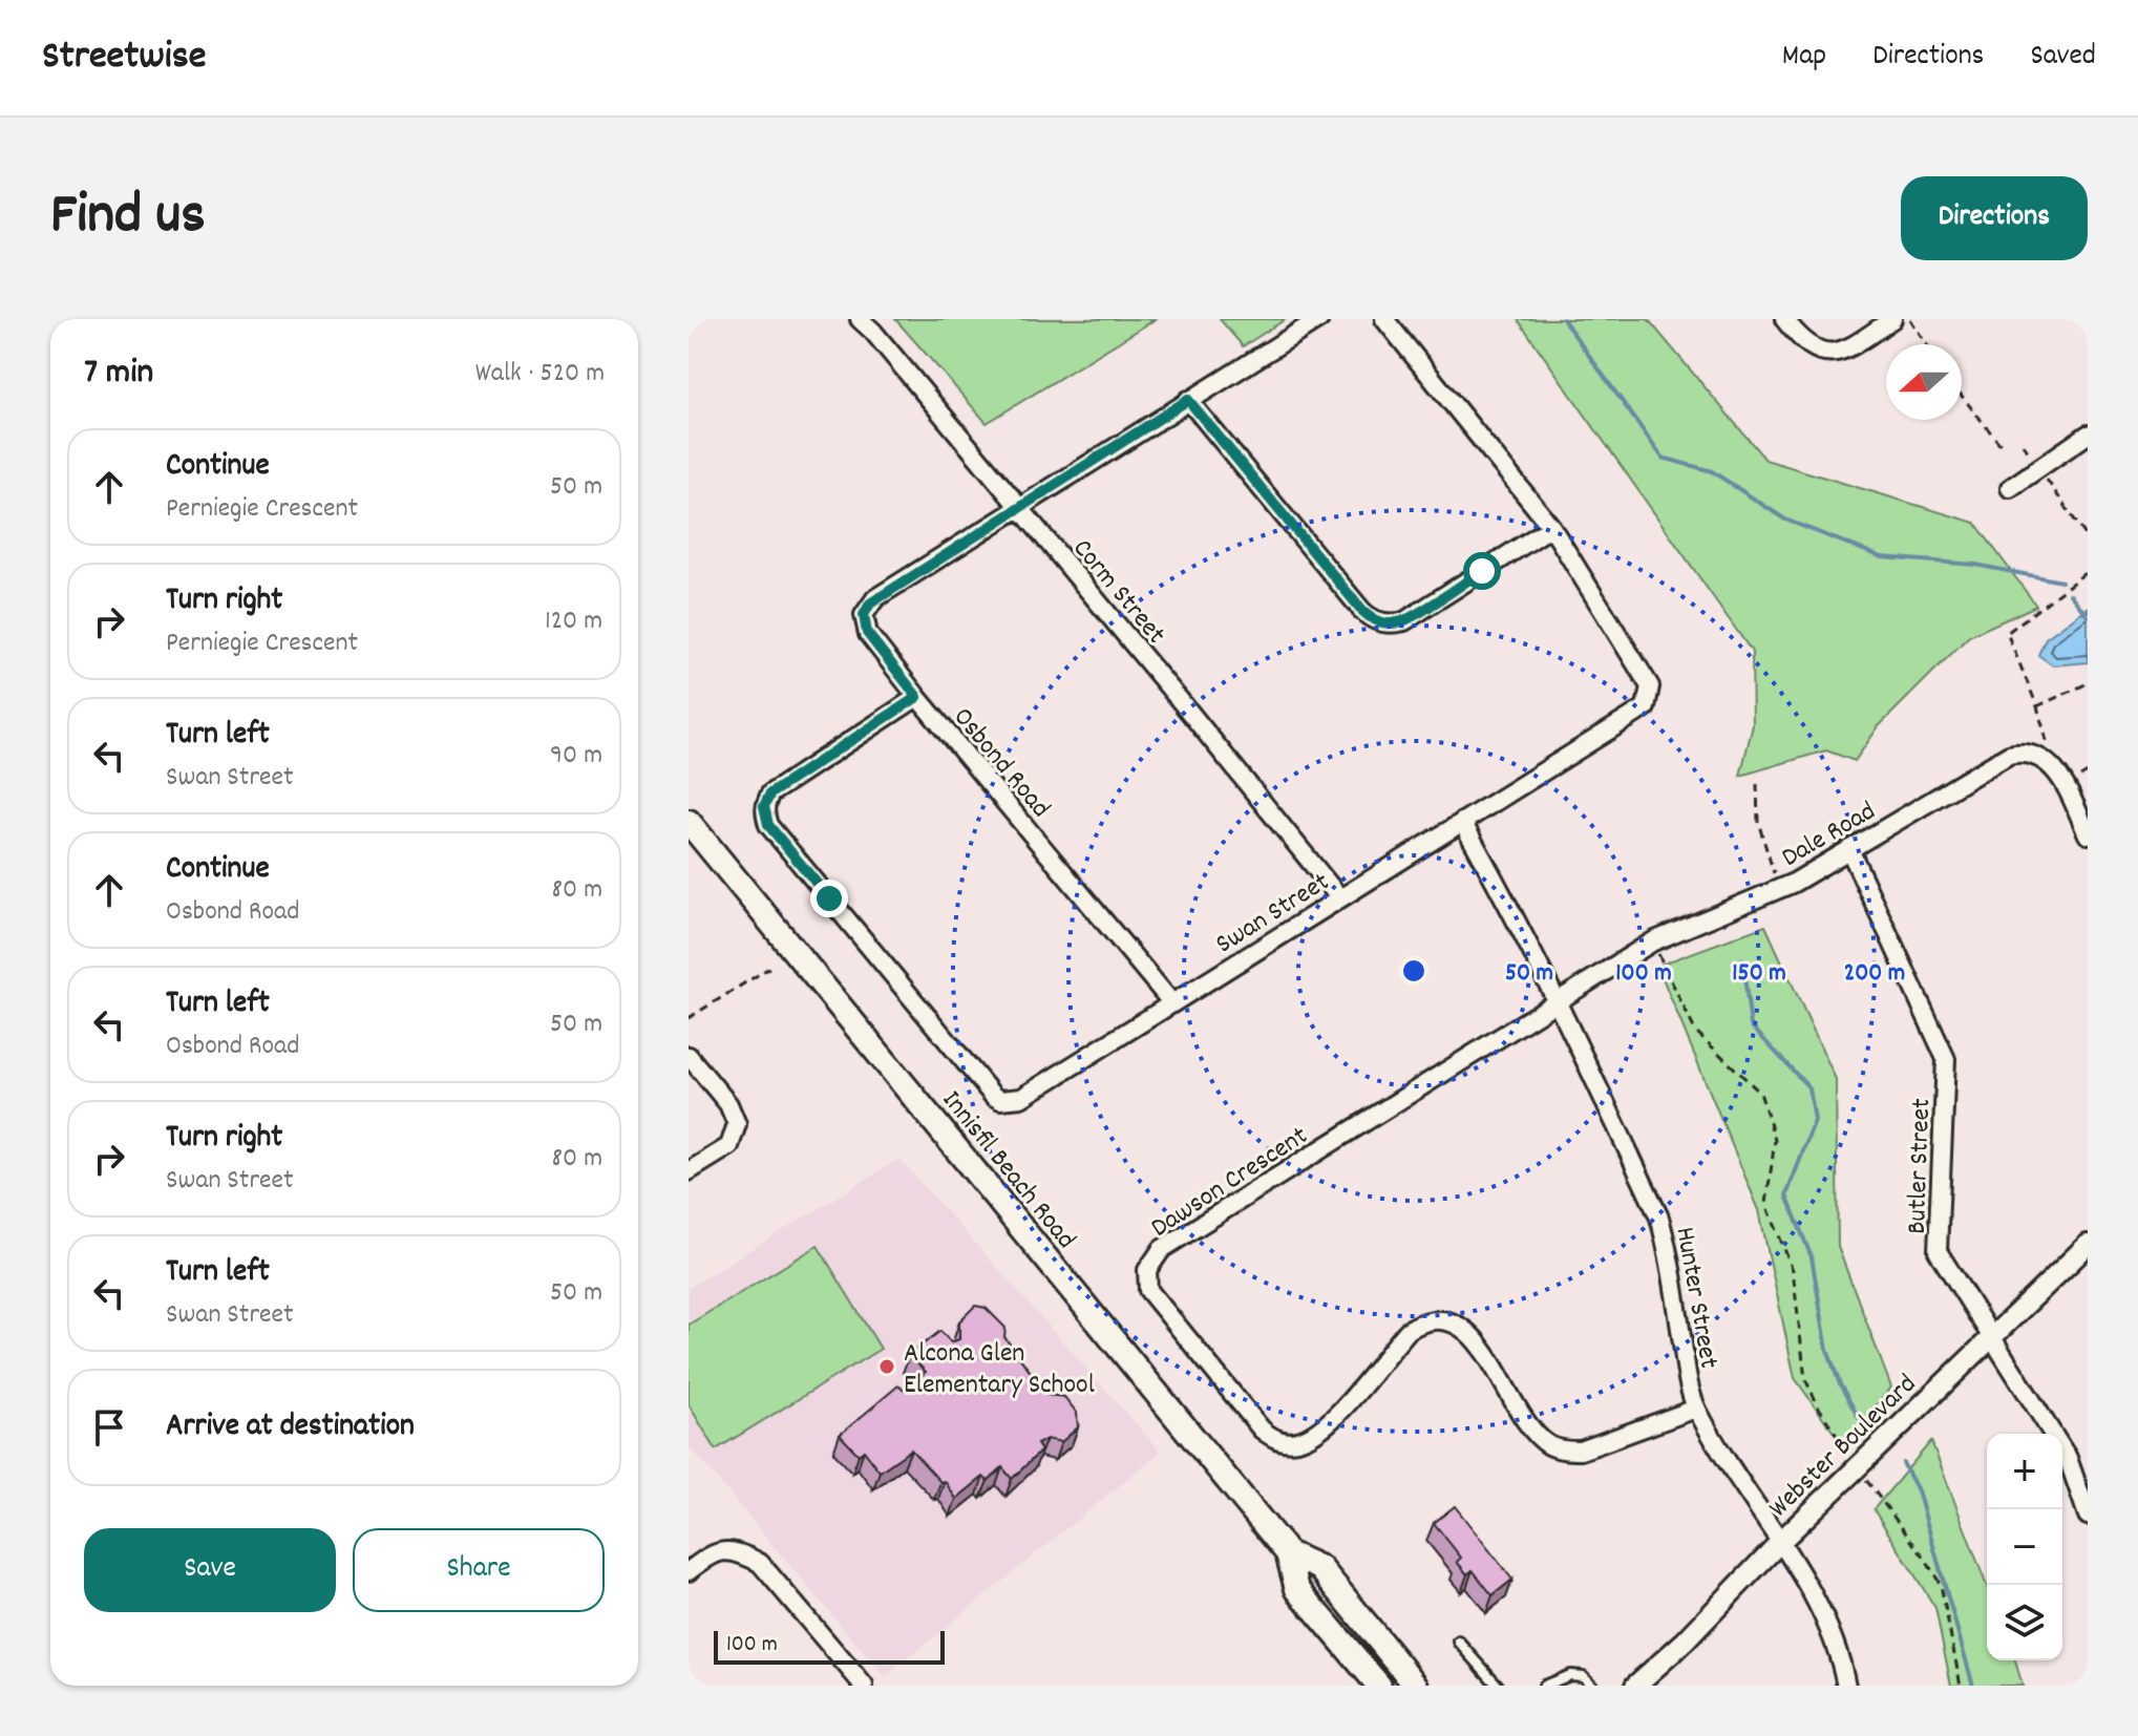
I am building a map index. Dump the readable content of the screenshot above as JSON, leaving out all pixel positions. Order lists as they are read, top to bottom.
{
  "streets": {
    "main road": ["Innisfil Beach Road"],
    "street": [
      "Corm Street",
      "Osbond Road",
      "Dale Road",
      "Swan Street",
      "Butler Street",
      "Dawson Crescent",
      "Hunter Street",
      "Webster Boulevard"
    ]
  },
  "crossings": [
    ["Corm Street", "Osbond Road"],
    ["Corm Street", "Swan Street"],
    ["Osbond Road", "Swan Street"],
    ["Dale Road", "Butler Street"],
    ["Dale Road", "Dawson Crescent"],
    ["Dale Road", "Hunter Street"],
    ["Swan Street", "Hunter Street"],
    ["Butler Street", "Webster Boulevard"],
    ["Dawson Crescent", "Hunter Street"],
    ["Hunter Street", "Webster Boulevard"]
  ],
  "places": ["Alcona Glen Elementary School"],
  "scale_bar": "100 m",
  "north": "left",
  "page": {
    "header": "Streetwise",
    "nav": ["Map", "Directions", "Saved"],
    "title": "Find us",
    "buttons": [
      "Directions",
      ["Save", "Share"]
    ],
    "heading": ["7 min", "Walk · 520 m"],
    "list": [
      ["Continue", "Perniegie Crescent", "50 m"],
      ["Turn right", "Perniegie Crescent", "120 m"],
      ["Turn left", "Swan Street", "90 m"],
      ["Continue", "Osbond Road", "80 m"],
      ["Turn left", "Osbond Road", "50 m"],
      ["Turn right", "Swan Street", "80 m"],
      ["Turn left", "Swan Street", "50 m"],
      "Arrive at destination"
    ],
    "map_buttons": ["+", "−"],
    "scale": "100 m"
  },
  "rings": [
    "50 m",
    "100 m",
    "150 m",
    "200 m"
  ]
}
